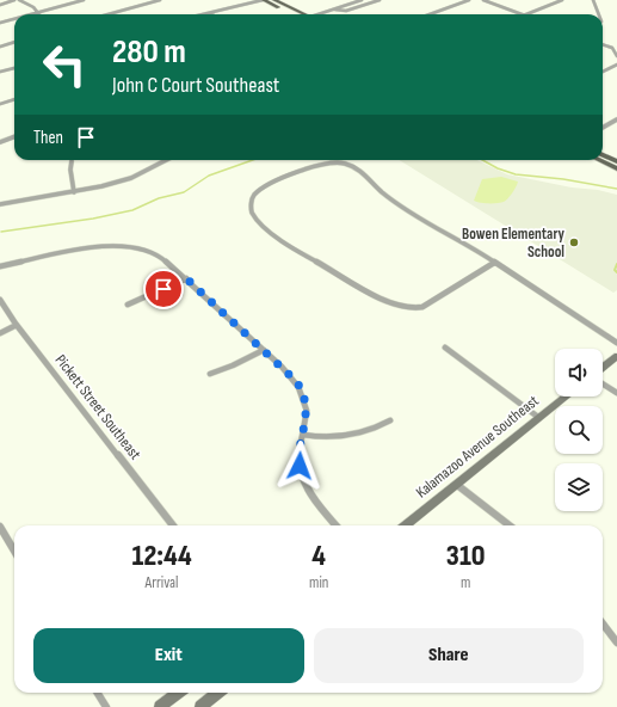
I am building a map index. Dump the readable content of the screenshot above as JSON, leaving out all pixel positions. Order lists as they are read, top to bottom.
{
  "streets": {
    "main road": ["Kalamazoo Avenue Southeast"],
    "street": ["Pickett Street Southeast"]
  },
  "places": ["Bowen Elementary School"],
  "page": {
    "turn": ["280 m", "John C Court Southeast"],
    "then": "Then",
    "eta": [
      "12:44",
      "Arrival",
      "4",
      "min",
      "310",
      "m"
    ],
    "buttons": ["Exit", "Share"]
  }
}
